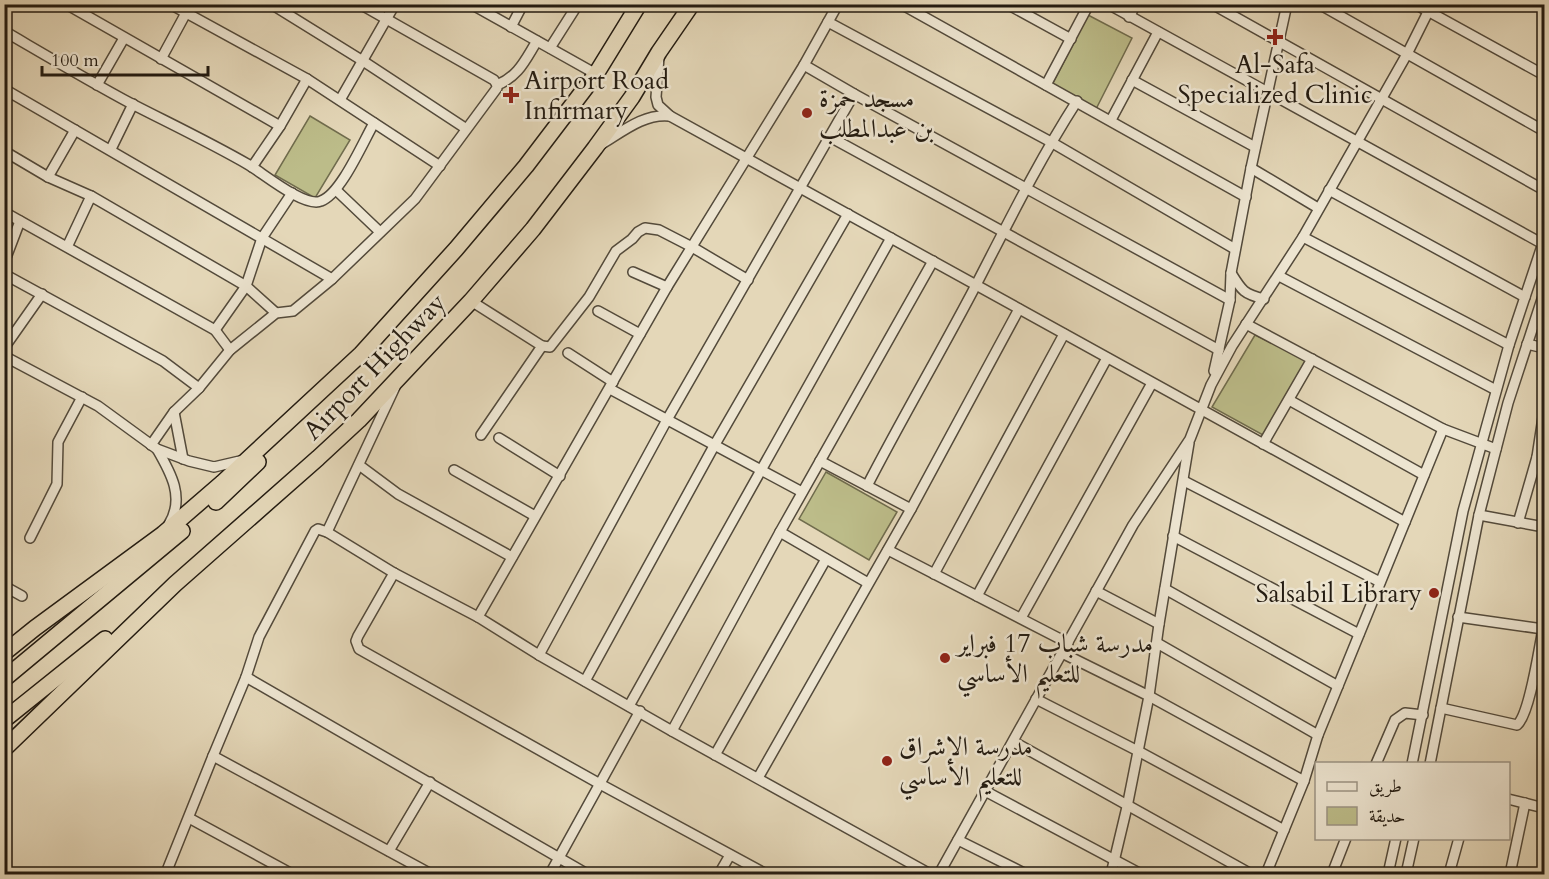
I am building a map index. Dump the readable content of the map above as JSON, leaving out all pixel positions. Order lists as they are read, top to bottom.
{
  "streets": {
    "highway": ["Airport Highway"]
  },
  "places": {
    "health": ["Al-Safa Specialized Clinic", "Airport Road Infirmary"],
    "other": [
      "مسجد حمزة بن عبدالمطلب",
      "Salsabil Library",
      "مدرسة شباب 17 فبراير للتعليم الأساسي",
      "مدرسة الاشراق للتعليم الأساسي"
    ]
  },
  "legend": ["طريق", "حديقة"],
  "scale_bar": "100 m"
}
